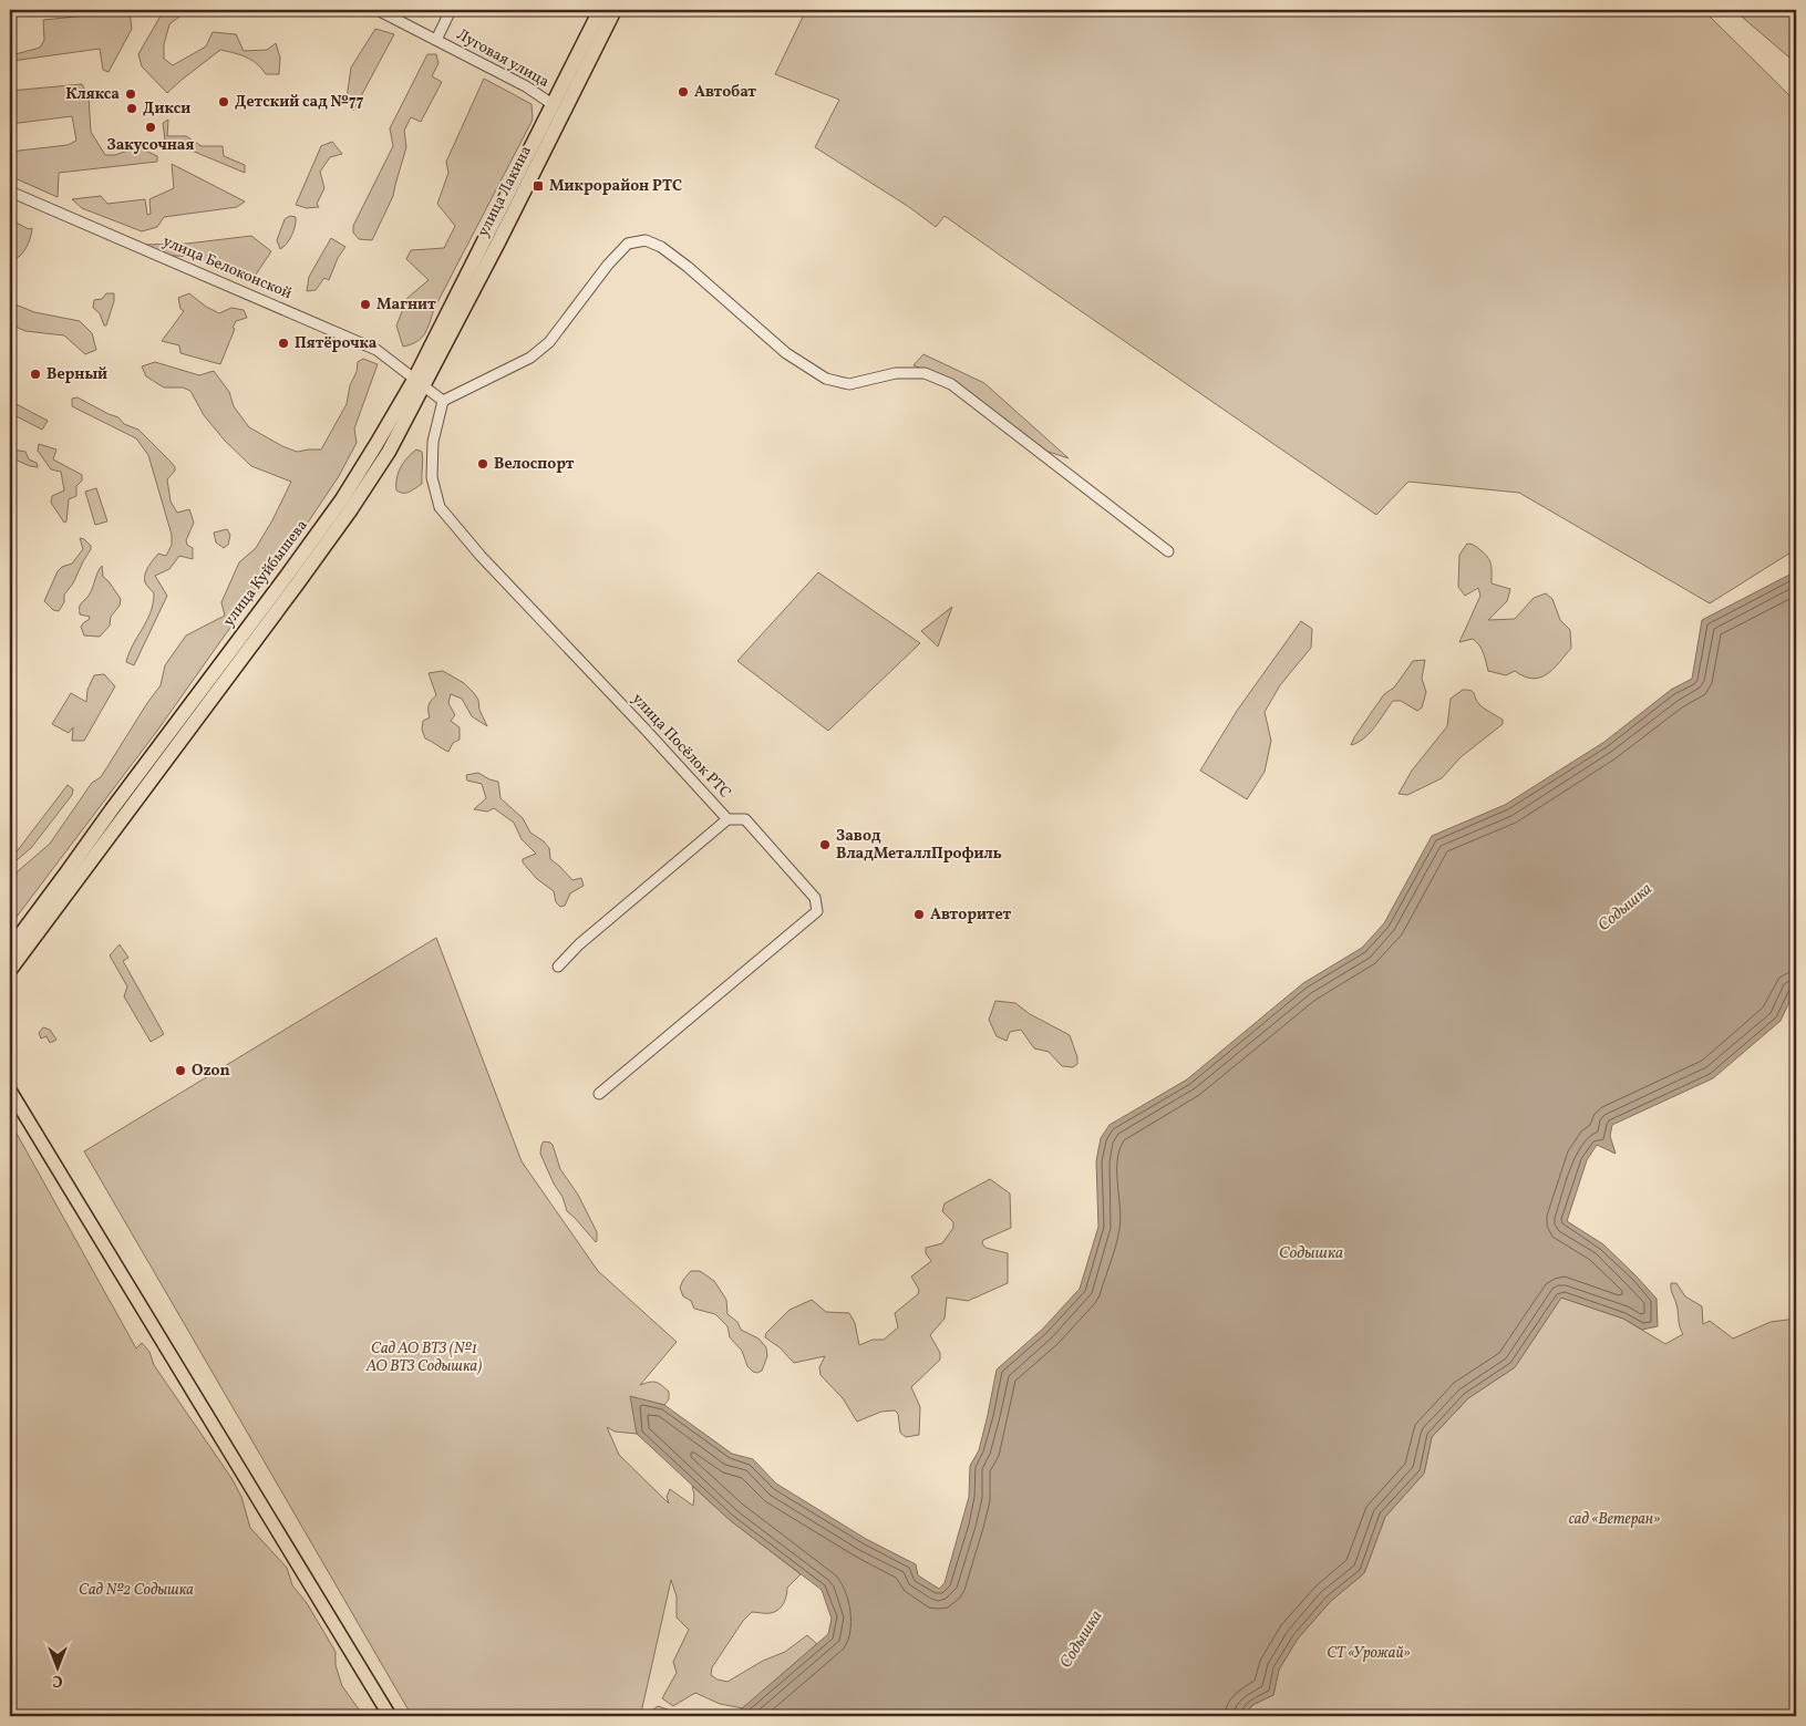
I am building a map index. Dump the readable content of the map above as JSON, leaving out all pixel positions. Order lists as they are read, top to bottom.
{
  "streets": {
    "highway": ["улица Лакина", "улица Куйбышева"],
    "street": ["Луговая улица", "улица Белоконской", "улица Посёлок РТС"]
  },
  "crossings": [
    ["Луговая улица", "улица Лакина"],
    ["улица Лакина", "улица Белоконской"],
    ["улица Лакина", "улица Куйбышева"],
    ["улица Белоконской", "улица Куйбышева"]
  ],
  "water": ["Содышка"],
  "parks": [
    "Сад АО ВТЗ (№1 АО ВТЗ Содышка)",
    "сад «Ветеран»",
    "Сад №2 Содышка",
    "СТ «Урожай»"
  ],
  "places": {
    "other": [
      "Автобат",
      "Клякса",
      "Детский сад №77",
      "Дикси",
      "Закусочная",
      "Магнит",
      "Пятёрочка",
      "Верный",
      "Велоспорт",
      "Завод ВладМеталлПрофиль",
      "Авторитет",
      "Ozon"
    ],
    "transit": ["Микрорайон РТС"]
  },
  "north": "bottom"
}
